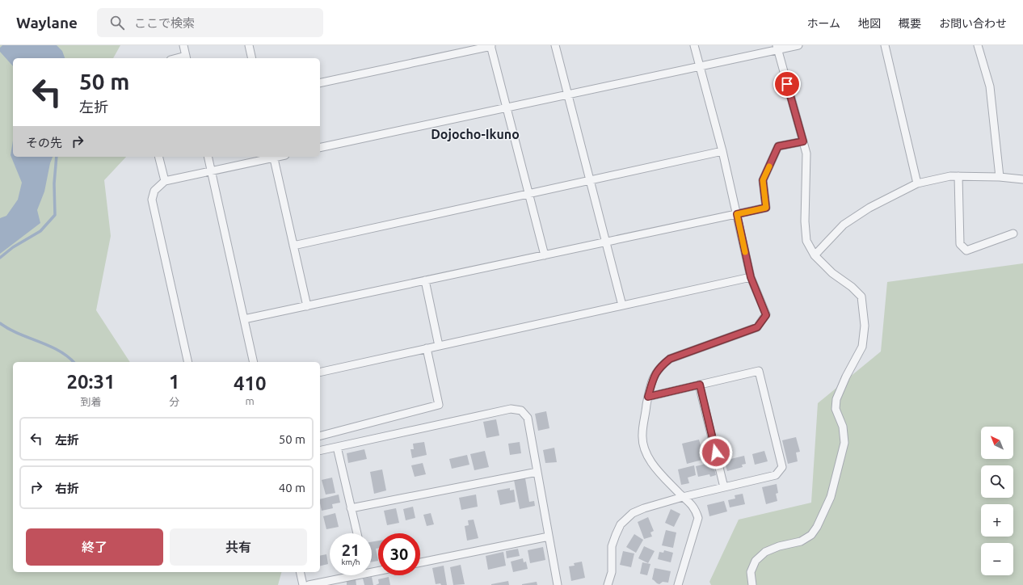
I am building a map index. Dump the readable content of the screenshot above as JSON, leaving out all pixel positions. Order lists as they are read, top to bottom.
{
  "districts": ["Dojocho-Ikuno"],
  "north": "top left",
  "page": {
    "header": "Waylane",
    "search": "ここで検索",
    "nav": [
      "ホーム",
      "地図",
      "概要",
      "お問い合わせ"
    ],
    "turn": ["50 m", "左折"],
    "then": "その先",
    "eta": [
      "20:31",
      "到着",
      "1",
      "分",
      "410",
      "m"
    ],
    "list": [
      {
        "name": "左折",
        "value": "50 m"
      },
      {
        "name": "右折",
        "value": "40 m"
      }
    ],
    "map_buttons": ["+", "−"],
    "buttons": ["終了", "共有"],
    "speed": "21 km/h",
    "limit": "30"
  }
}
